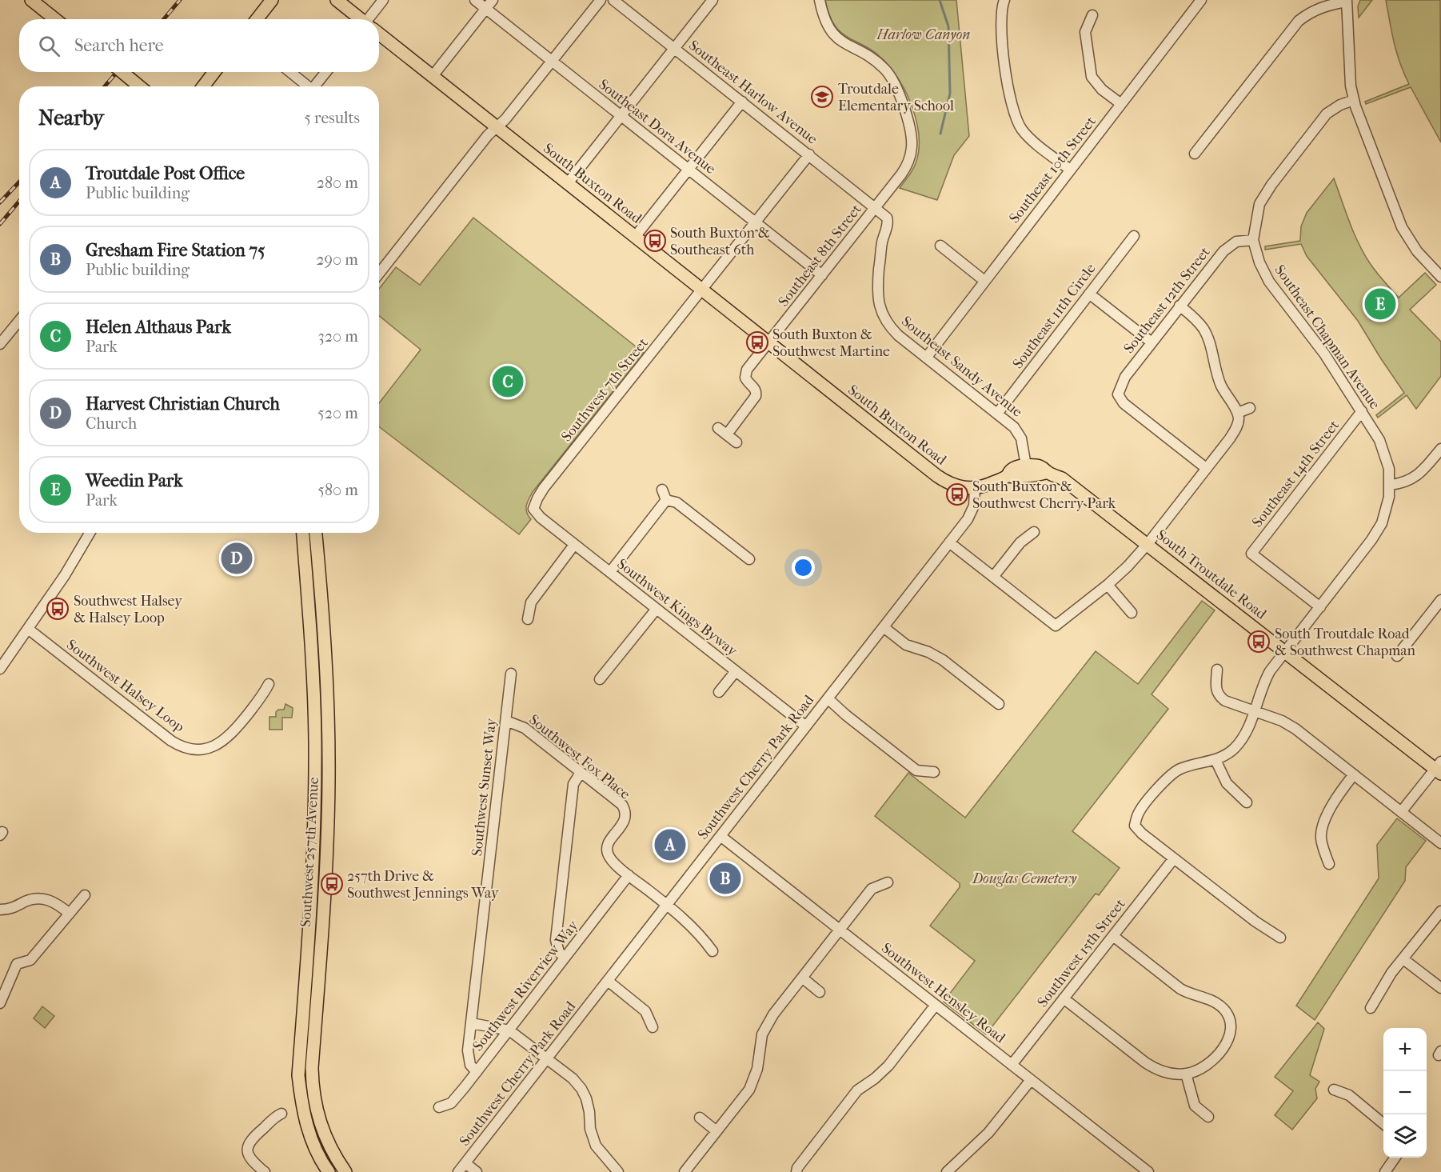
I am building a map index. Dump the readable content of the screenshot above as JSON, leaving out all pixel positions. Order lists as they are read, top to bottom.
{
  "streets": {
    "main road": ["South Buxton Road", "South Troutdale Road", "Southwest 257th Avenue"],
    "street": [
      "Southeast Harlow Avenue",
      "Southeast Dora Avenue",
      "Southeast 10th Street",
      "Southeast 8th Street",
      "Southeast 12th Street",
      "Southeast 11th Circle",
      "Southeast Chapman Avenue",
      "Southeast Sandy Avenue",
      "Southwest 7th Street",
      "Southeast 14th Street",
      "Southwest Kings Byway",
      "Southwest Halsey Loop",
      "Southwest Fox Place",
      "Southwest Cherry Park Road",
      "Southwest Sunset Way",
      "Southwest 15th Street",
      "Southwest Riverview Way",
      "Southwest Hensley Road"
    ]
  },
  "crossings": [
    ["Southeast Harlow Avenue", "Southeast 8th Street"],
    ["Southeast Harlow Avenue", "Southeast Sandy Avenue"],
    ["Southeast Harlow Avenue", "Southwest 7th Street"],
    ["Southeast Dora Avenue", "Southeast 8th Street"],
    ["Southeast Dora Avenue", "Southwest 7th Street"],
    ["Southeast 10th Street", "Southeast Sandy Avenue"],
    ["South Buxton Road", "Southeast 8th Street"],
    ["South Buxton Road", "Southeast Sandy Avenue"],
    ["South Buxton Road", "Southwest 7th Street"],
    ["South Buxton Road", "South Troutdale Road"],
    ["South Buxton Road", "Southwest Cherry Park Road"],
    ["Southeast 8th Street", "Southeast Sandy Avenue"],
    ["Southeast 12th Street", "Southeast Chapman Avenue"],
    ["Southeast 11th Circle", "Southeast Sandy Avenue"],
    ["Southeast Chapman Avenue", "Southeast 14th Street"],
    ["Southeast Chapman Avenue", "South Troutdale Road"],
    ["Southeast Sandy Avenue", "South Troutdale Road"],
    ["Southwest 7th Street", "Southwest Kings Byway"],
    ["Southwest Kings Byway", "Southwest Cherry Park Road"],
    ["Southwest Fox Place", "Southwest Cherry Park Road"],
    ["Southwest Fox Place", "Southwest Sunset Way"],
    ["Southwest Fox Place", "Southwest Riverview Way"],
    ["Southwest Cherry Park Road", "Southwest Hensley Road"],
    ["Southwest Sunset Way", "Southwest Riverview Way"],
    ["Southwest 15th Street", "Southwest Hensley Road"]
  ],
  "parks": ["Harlow Canyon", "Douglas Cemetery"],
  "places": {
    "school or university": ["Troutdale Elementary School"],
    "bus stop": [
      "South Buxton & Southeast 6th",
      "South Buxton & Southwest Martine",
      "South Buxton & Southwest Cherry Park",
      "Southwest Halsey & Halsey Loop",
      "South Troutdale Road & Southwest Chapman",
      "257th Drive & Southwest Jennings Way"
    ]
  },
  "page": {
    "search": "Search here",
    "heading": ["Nearby", "5 results"],
    "list": [
      {
        "mark": "A",
        "name": "Troutdale Post Office",
        "note": "Public building",
        "value": "280 m"
      },
      {
        "mark": "B",
        "name": "Gresham Fire Station 75",
        "note": "Public building",
        "value": "290 m"
      },
      {
        "mark": "C",
        "name": "Helen Althaus Park",
        "note": "Park",
        "value": "320 m"
      },
      {
        "mark": "D",
        "name": "Harvest Christian Church",
        "note": "Church",
        "value": "520 m"
      },
      {
        "mark": "E",
        "name": "Weedin Park",
        "note": "Park",
        "value": "580 m"
      }
    ],
    "pins": [
      "E",
      "C",
      "D",
      "A",
      "B"
    ],
    "map_buttons": ["+", "−"]
  }
}
